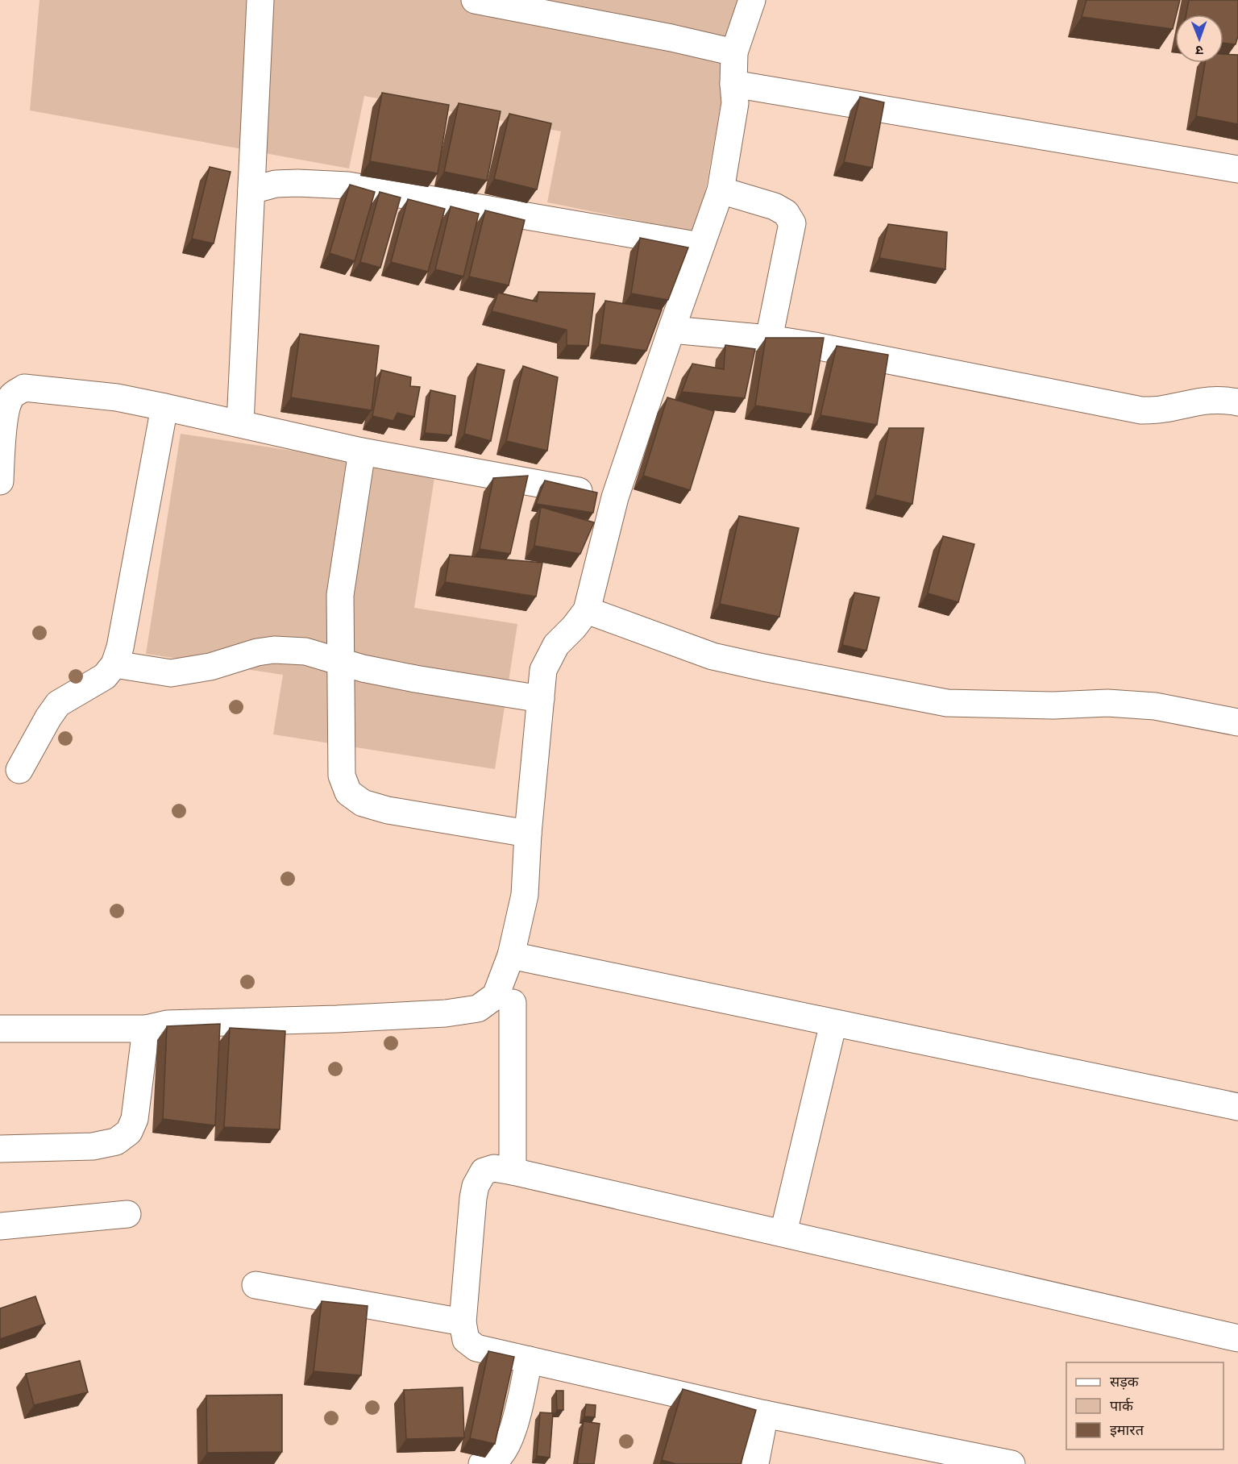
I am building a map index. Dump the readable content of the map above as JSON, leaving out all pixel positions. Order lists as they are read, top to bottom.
{
  "legend": ["सड़क", "पार्क", "इमारत"],
  "north": "bottom"
}
